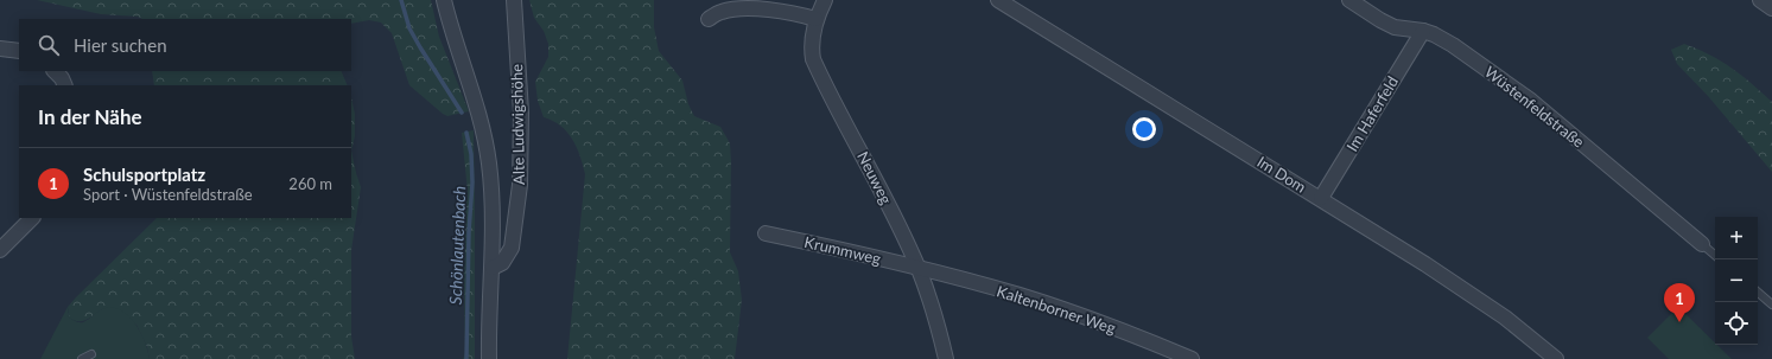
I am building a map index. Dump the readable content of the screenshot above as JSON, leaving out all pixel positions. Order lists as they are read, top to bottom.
{
  "streets": {
    "street": [
      "Wüstenfeldstraße",
      "Im Haferfeld",
      "Alte Ludwigshöhe",
      "Im Dom",
      "Neuweg",
      "Krummweg",
      "Kaltenborner Weg"
    ]
  },
  "crossings": [
    ["Wüstenfeldstraße", "Im Haferfeld"],
    ["Im Haferfeld", "Im Dom"],
    ["Neuweg", "Krummweg"],
    ["Neuweg", "Kaltenborner Weg"],
    ["Krummweg", "Kaltenborner Weg"]
  ],
  "water": ["Schönlautenbach"],
  "page": {
    "search": "Hier suchen",
    "heading": "In der Nähe",
    "list": [
      {
        "mark": "1",
        "name": "Schulsportplatz",
        "note": "Sport · Wüstenfeldstraße",
        "value": "260 m"
      }
    ],
    "map_buttons": ["+", "−"],
    "pins": "1"
  }
}
